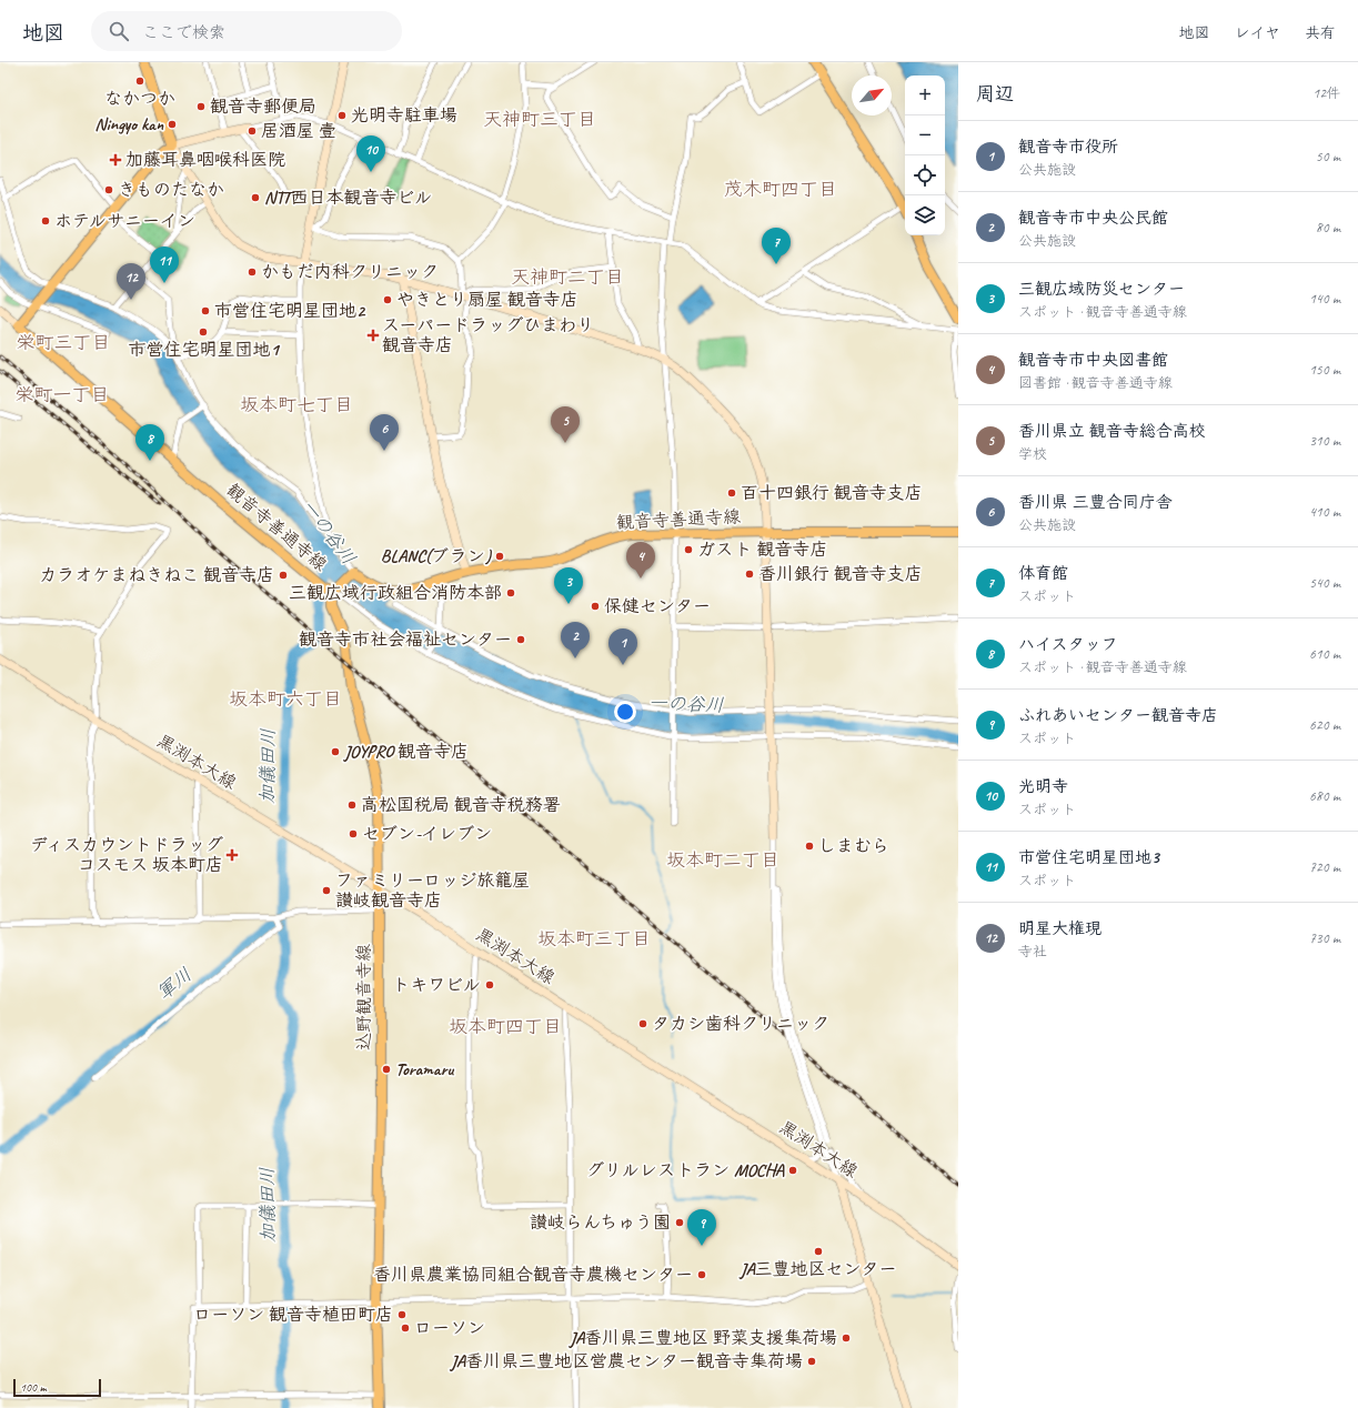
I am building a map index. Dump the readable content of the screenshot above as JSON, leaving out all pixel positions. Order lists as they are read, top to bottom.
{
  "streets": {
    "main road": ["観音寺善通寺線", "込野観音寺線"],
    "street": ["黒渕本大線"]
  },
  "crossings": [
    ["観音寺善通寺線", "込野観音寺線"],
    ["黒渕本大線", "込野観音寺線"]
  ],
  "districts": [
    "天神町三丁目",
    "茂木町四丁目",
    "天神町二丁目",
    "栄町三丁目",
    "栄町一丁目",
    "坂本町七丁目",
    "坂本町六丁目",
    "坂本町二丁目",
    "坂本町三丁目",
    "坂本町四丁目"
  ],
  "water": ["一の谷川", "加儀田川", "軍川"],
  "places": {
    "other": [
      "なかつか",
      "観音寺郵便局",
      "光明寺駐車場",
      "Ningyo kan",
      "居酒屋 壹",
      "きものたなか",
      "NTT西日本観音寺ビル",
      "ホテルサニーイン",
      "かもだ内科クリニック",
      "やきとり扇屋 観音寺店",
      "市営住宅明星団地2",
      "市営住宅明星団地1",
      "百十四銀行 観音寺支店",
      "ガスト 観音寺店",
      "BLANC(ブラン)",
      "香川銀行 観音寺支店",
      "カラオケまねきねこ 観音寺店",
      "三観広域行政組合消防本部",
      "保健センター",
      "観音寺市社会福祉センター",
      "JOYPRO 観音寺店",
      "高松国税局 観音寺税務署",
      "セブン-イレブン",
      "しまむら",
      "ファミリーロッジ旅籠屋 讃岐観音寺店",
      "トキワビル",
      "タカシ歯科クリニック",
      "Toramaru",
      "グリルレストラン MOCHA",
      "讃岐らんちゅう園",
      "JA三豊地区センター",
      "香川県農業協同組合観音寺農機センター",
      "ローソン 観音寺植田町店",
      "ローソン",
      "JA香川県三豊地区 野菜支援集荷場",
      "JA香川県三豊地区営農センター観音寺集荷場"
    ],
    "health": ["加藤耳鼻咽喉科医院", "スーパードラッグひまわり 観音寺店", "ディスカウントドラッグ コスモス 坂本町店"]
  },
  "scale_bar": "100 m",
  "north": "top right",
  "page": {
    "header": "地図",
    "search": "ここで検索",
    "nav": ["地図", "レイヤ", "共有"],
    "heading": ["周辺", "12件"],
    "map_buttons": ["+", "−"],
    "list": [
      {
        "mark": "1",
        "name": "観音寺市役所",
        "note": "公共施設",
        "value": "50 m"
      },
      {
        "mark": "2",
        "name": "観音寺市中央公民館",
        "note": "公共施設",
        "value": "80 m"
      },
      {
        "mark": "3",
        "name": "三観広域防災センター",
        "note": "スポット · 観音寺善通寺線",
        "value": "140 m"
      },
      {
        "mark": "4",
        "name": "観音寺市中央図書館",
        "note": "図書館 · 観音寺善通寺線",
        "value": "150 m"
      },
      {
        "mark": "5",
        "name": "香川県立 観音寺総合高校",
        "note": "学校",
        "value": "310 m"
      },
      {
        "mark": "6",
        "name": "香川県 三豊合同庁舎",
        "note": "公共施設",
        "value": "410 m"
      },
      {
        "mark": "7",
        "name": "体育館",
        "note": "スポット",
        "value": "540 m"
      },
      {
        "mark": "8",
        "name": "ハイスタッフ",
        "note": "スポット · 観音寺善通寺線",
        "value": "610 m"
      },
      {
        "mark": "9",
        "name": "ふれあいセンター観音寺店",
        "note": "スポット",
        "value": "620 m"
      },
      {
        "mark": "10",
        "name": "光明寺",
        "note": "スポット",
        "value": "680 m"
      },
      {
        "mark": "11",
        "name": "市営住宅明星団地3",
        "note": "スポット",
        "value": "720 m"
      },
      {
        "mark": "12",
        "name": "明星大権現",
        "note": "寺社",
        "value": "730 m"
      }
    ],
    "pins": [
      "10",
      "7",
      "11",
      "12",
      "5",
      "6",
      "8",
      "4",
      "3",
      "2",
      "1",
      "9"
    ],
    "scale": "100 m"
  }
}
